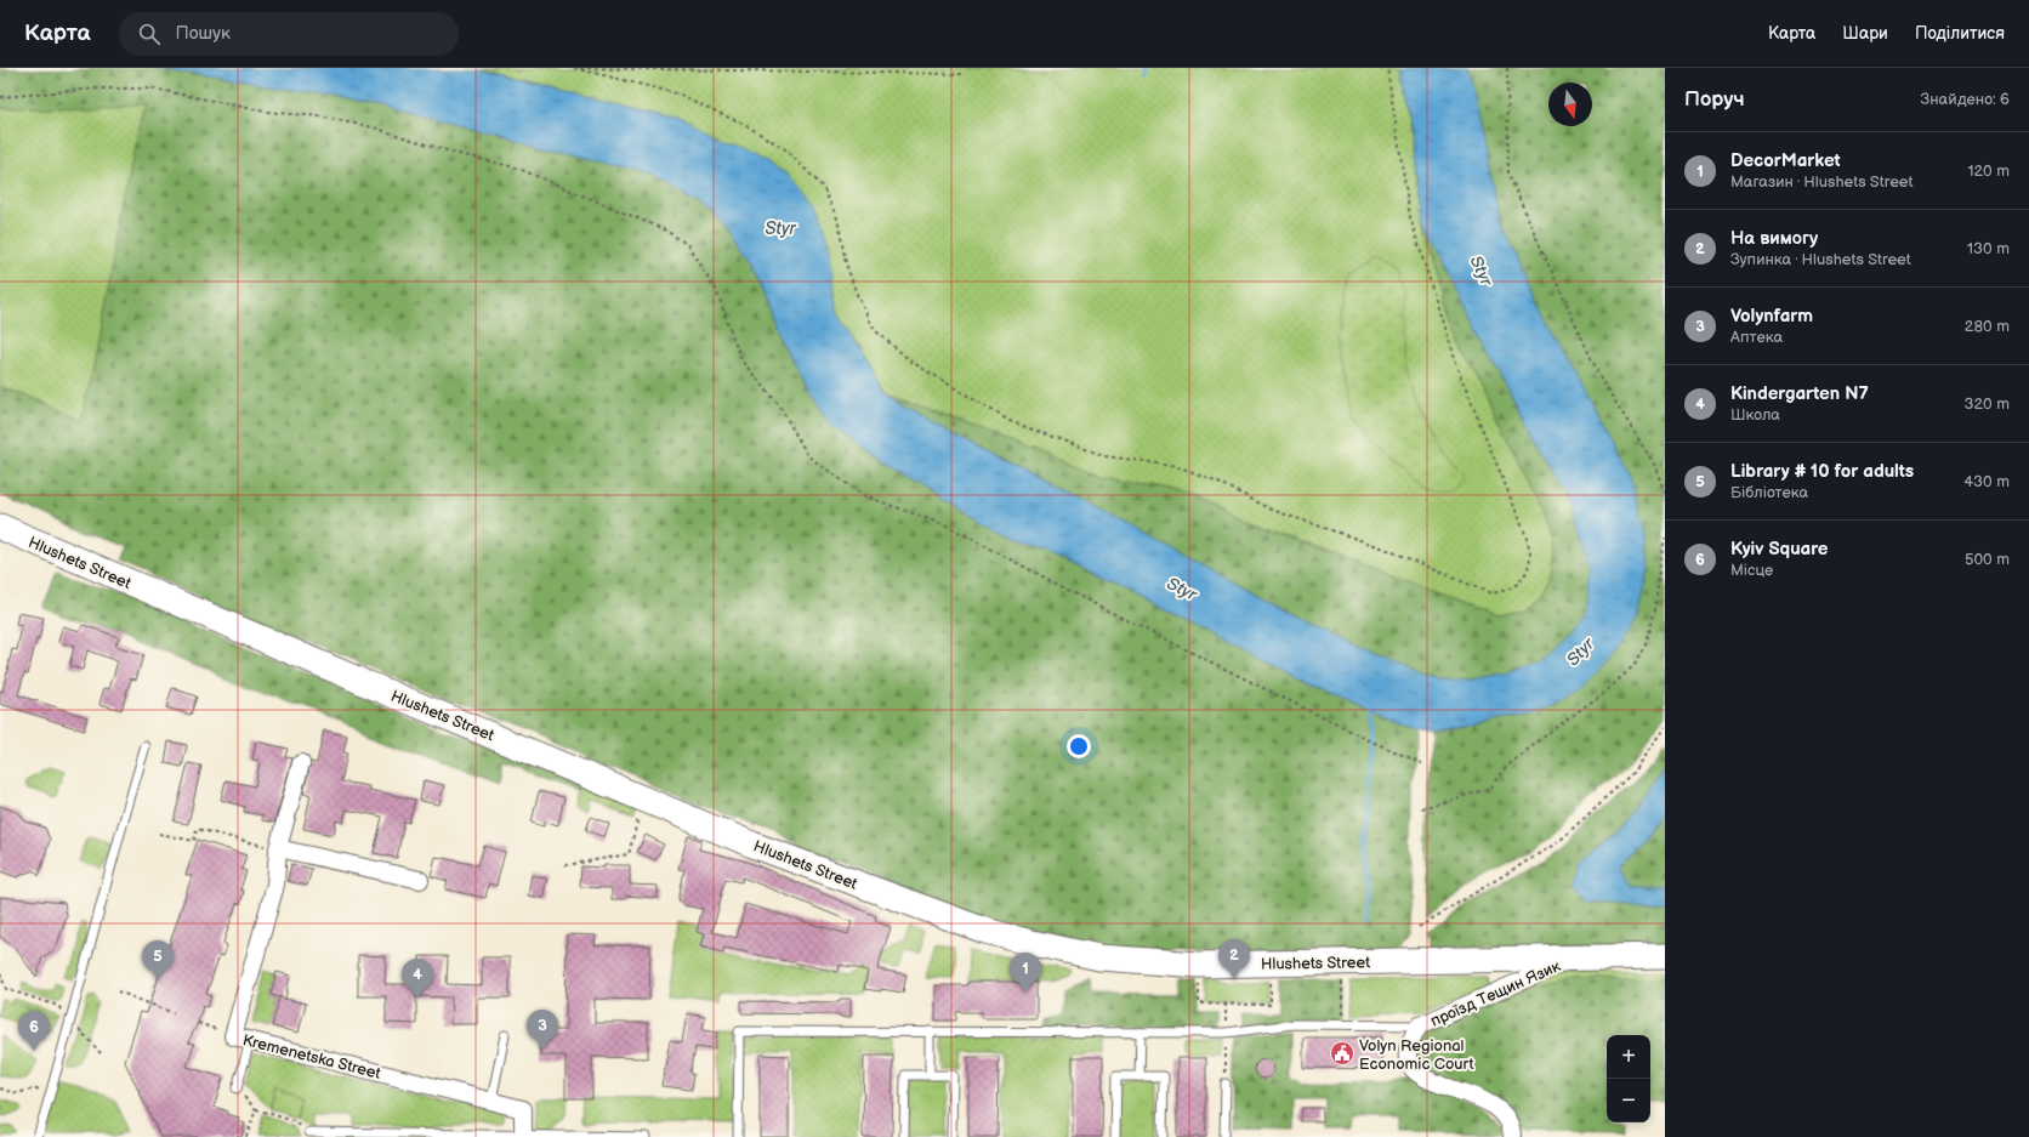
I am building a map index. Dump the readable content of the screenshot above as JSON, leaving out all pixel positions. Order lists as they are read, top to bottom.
{
  "streets": {
    "street": ["Hlushets Street", "проїзд Тещин Язик", "Kremenetska Street"]
  },
  "crossings": [
    ["Hlushets Street", "проїзд Тещин Язик"]
  ],
  "water": ["Styr"],
  "places": {
    "public building": ["Volyn Regional Economic Court"]
  },
  "north": "bottom",
  "page": {
    "header": "Карта",
    "search": "Пошук",
    "nav": ["Карта", "Шари", "Поділитися"],
    "heading": ["Поруч", "Знайдено: 6"],
    "list": [
      {
        "mark": "1",
        "name": "DecorMarket",
        "note": "Магазин · Hlushets Street",
        "value": "120 m"
      },
      {
        "mark": "2",
        "name": "На вимогу",
        "note": "Зупинка · Hlushets Street",
        "value": "130 m"
      },
      {
        "mark": "3",
        "name": "Volynfarm",
        "note": "Аптека",
        "value": "280 m"
      },
      {
        "mark": "4",
        "name": "Kindergarten N7",
        "note": "Школа",
        "value": "320 m"
      },
      {
        "mark": "5",
        "name": "Library # 10 for adults",
        "note": "Бібліотека",
        "value": "430 m"
      },
      {
        "mark": "6",
        "name": "Kyiv Square",
        "note": "Місце",
        "value": "500 m"
      }
    ],
    "pins": [
      "2",
      "5",
      "1",
      "4",
      "3",
      "6"
    ],
    "map_buttons": ["+", "−"]
  }
}
